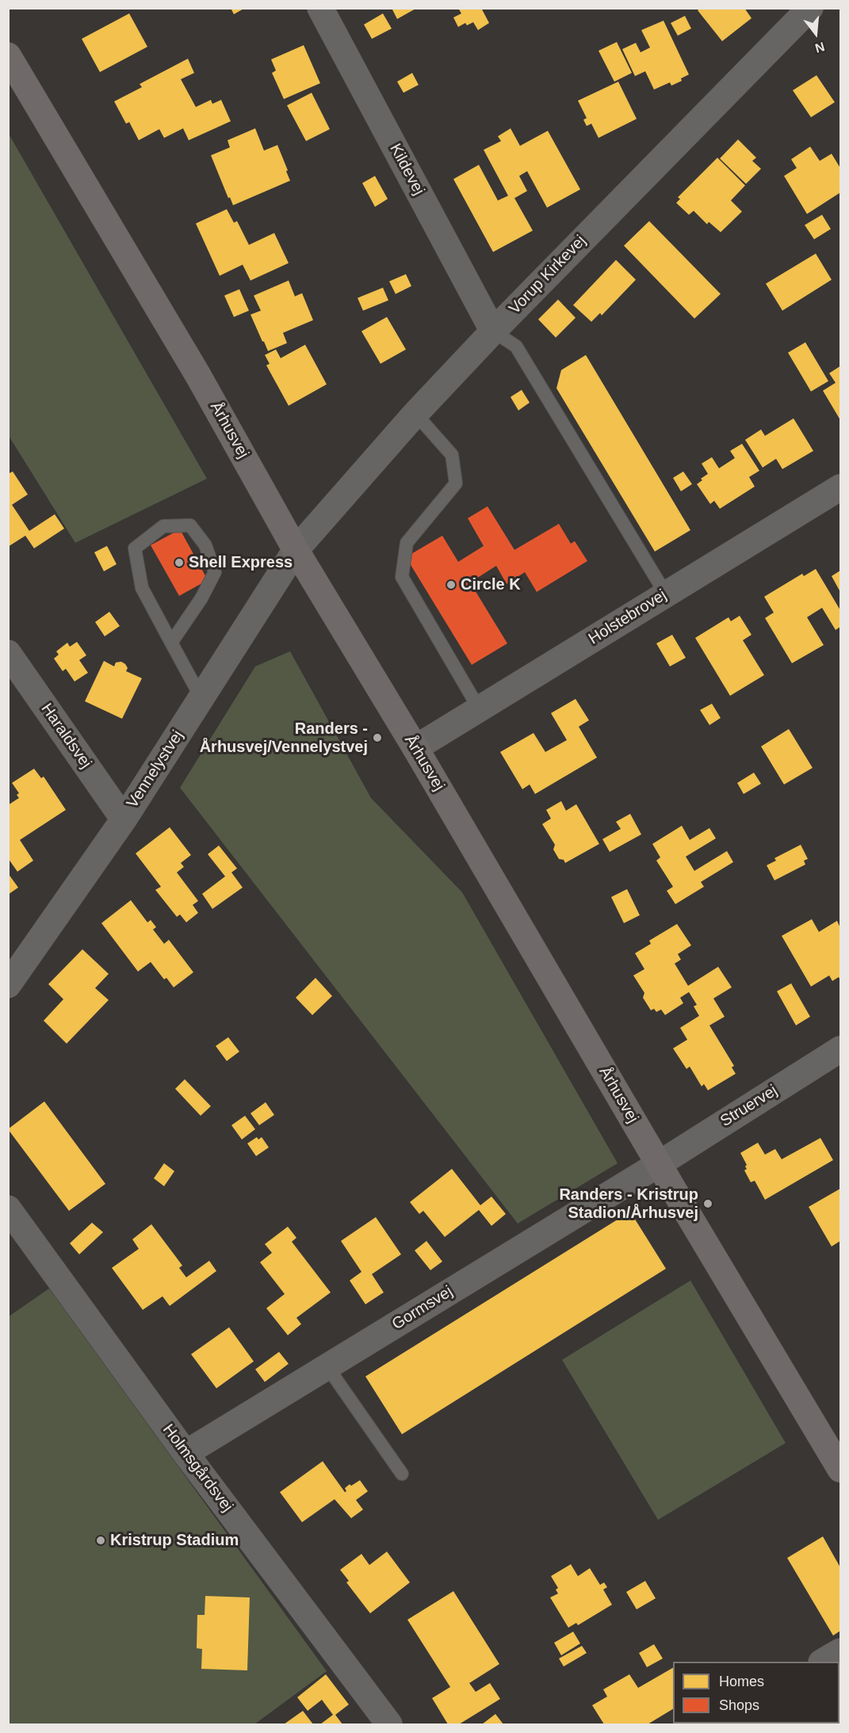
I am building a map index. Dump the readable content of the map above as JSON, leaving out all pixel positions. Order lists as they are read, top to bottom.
{
  "streets": {
    "main road": ["Århusvej"],
    "street": [
      "Kildevej",
      "Vorup Kirkevej",
      "Holstebrovej",
      "Haraldsvej",
      "Vennelystvej",
      "Struervej",
      "Gormsvej",
      "Holmsgårdsvej"
    ]
  },
  "crossings": [
    ["Kildevej", "Vorup Kirkevej"],
    ["Vorup Kirkevej", "Århusvej"],
    ["Vorup Kirkevej", "Vennelystvej"],
    ["Århusvej", "Holstebrovej"],
    ["Århusvej", "Vennelystvej"],
    ["Århusvej", "Struervej"],
    ["Århusvej", "Gormsvej"],
    ["Haraldsvej", "Vennelystvej"],
    ["Struervej", "Gormsvej"],
    ["Gormsvej", "Holmsgårdsvej"]
  ],
  "places": [
    "Shell Express",
    "Circle K",
    "Randers - Århusvej/Vennelystvej",
    "Randers - Kristrup Stadion/Århusvej",
    "Kristrup Stadium"
  ],
  "legend": ["Homes", "Shops"],
  "north": "bottom"
}
